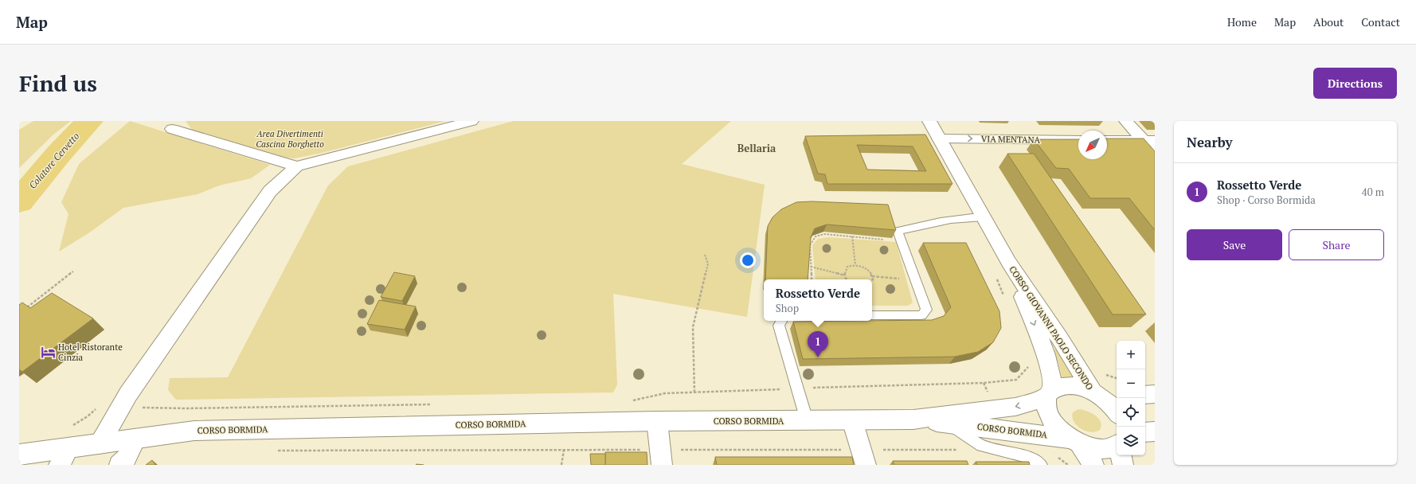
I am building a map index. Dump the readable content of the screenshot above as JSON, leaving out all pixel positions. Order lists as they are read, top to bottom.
{
  "streets": {
    "main road": ["VIA MENTANA", "CORSO GIOVANNI PAOLO SECONDO", "CORSO BORMIDA"]
  },
  "crossings": [
    ["VIA MENTANA", "CORSO GIOVANNI PAOLO SECONDO"],
    ["CORSO GIOVANNI PAOLO SECONDO", "CORSO BORMIDA"]
  ],
  "one_way": ["VIA MENTANA"],
  "districts": ["Bellaria"],
  "water": ["Colatore Cervetto"],
  "parks": ["Area Divertimenti Cascina Borghetto"],
  "places": {
    "hotel": ["Hotel Ristorante Cinzia"]
  },
  "north": "bottom left",
  "page": {
    "header": "Map",
    "nav": [
      "Home",
      "Map",
      "About",
      "Contact"
    ],
    "buttons": [
      "Directions",
      ["Save", "Share"]
    ],
    "title": "Find us",
    "heading": "Nearby",
    "list": [
      {
        "mark": "1",
        "name": "Rossetto Verde",
        "note": "Shop · Corso Bormida",
        "value": "40 m"
      }
    ],
    "popup": ["Rossetto Verde", "Shop"],
    "pins": "1",
    "map_buttons": ["+", "−"]
  }
}
